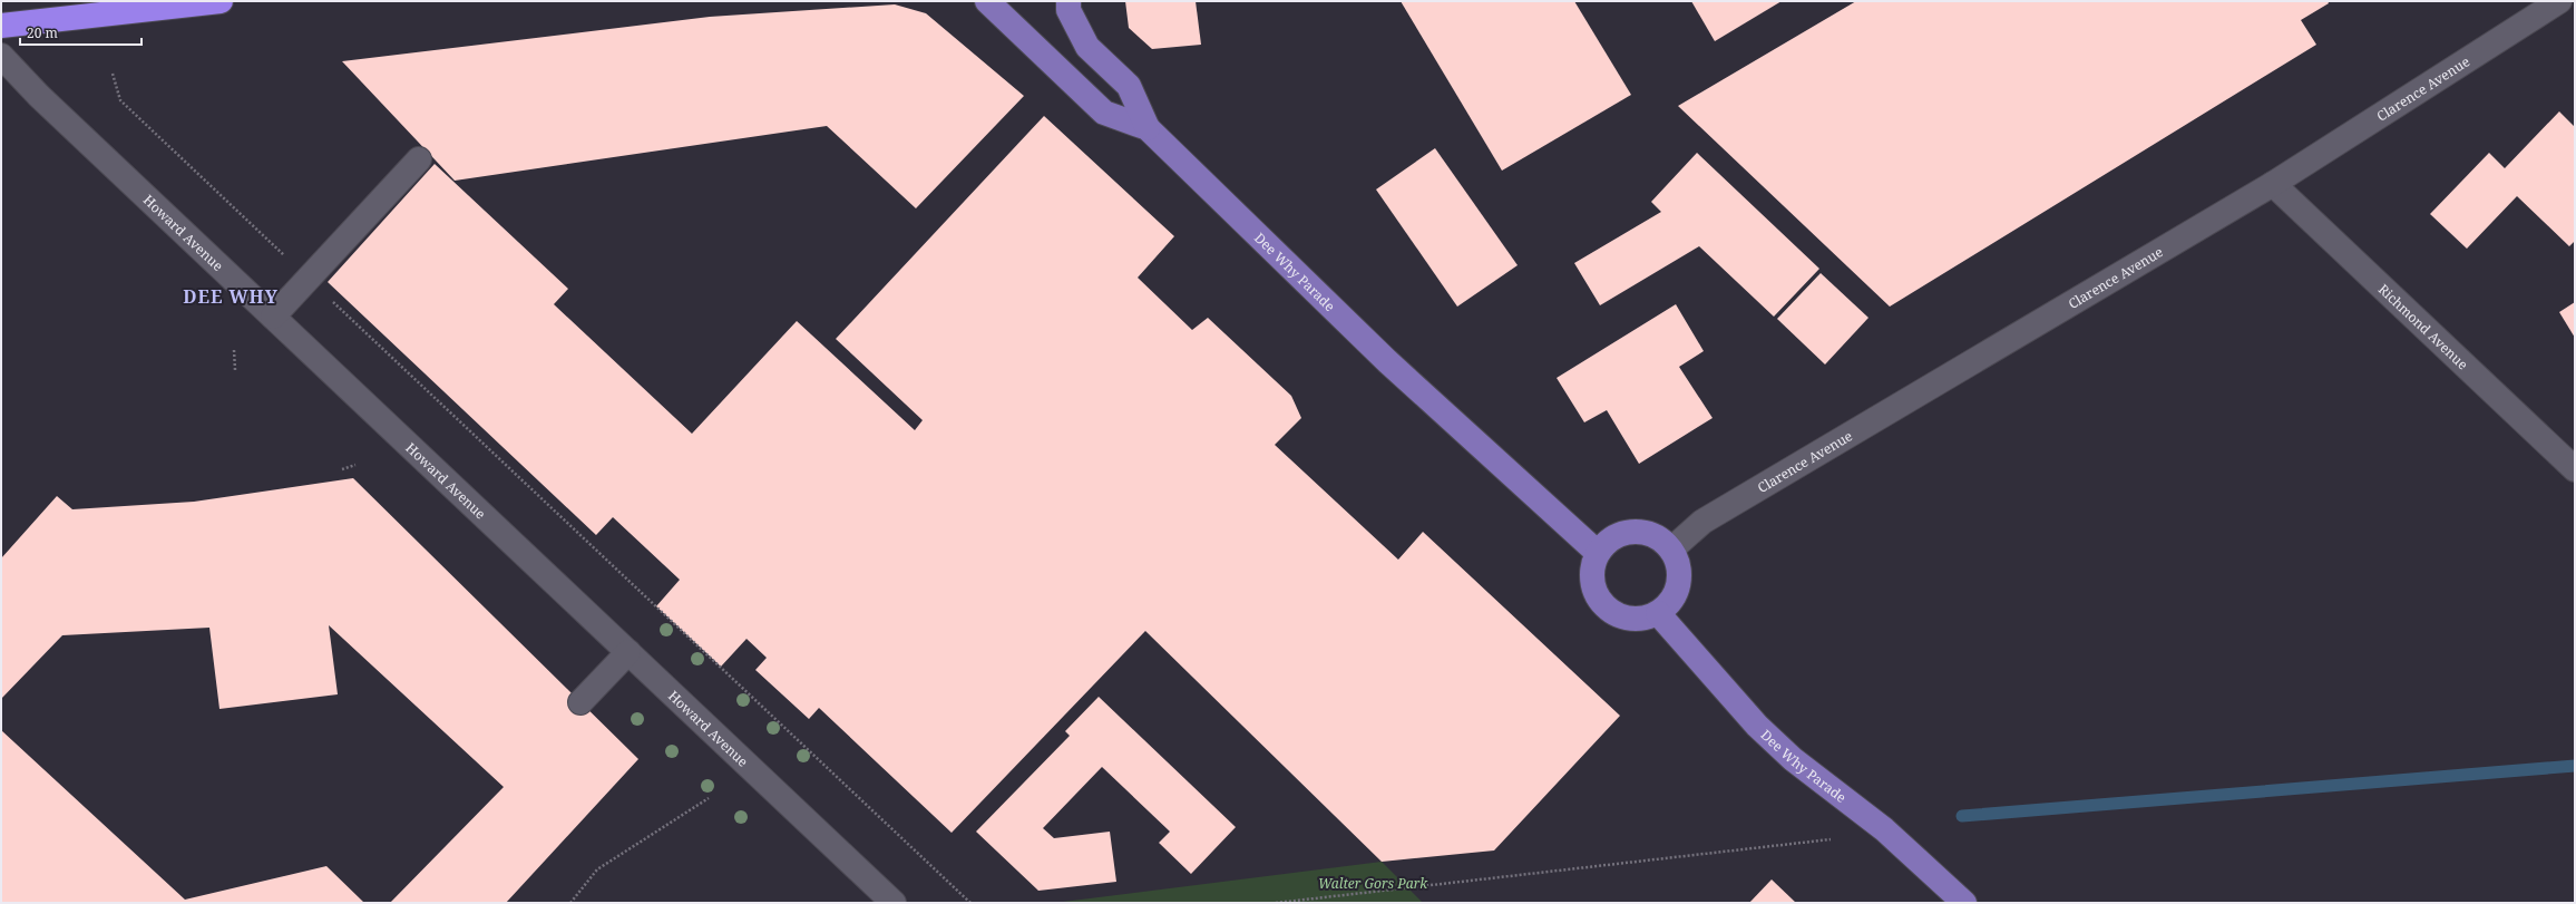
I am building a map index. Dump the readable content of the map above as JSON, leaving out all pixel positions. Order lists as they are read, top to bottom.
{
  "streets": {
    "main road": ["Dee Why Parade"],
    "street": ["Clarence Avenue", "Howard Avenue", "Richmond Avenue"]
  },
  "crossings": [
    ["Clarence Avenue", "Dee Why Parade"],
    ["Clarence Avenue", "Richmond Avenue"]
  ],
  "districts": ["DEE WHY"],
  "parks": ["Walter Gors Park"],
  "scale_bar": "20 m"
}
